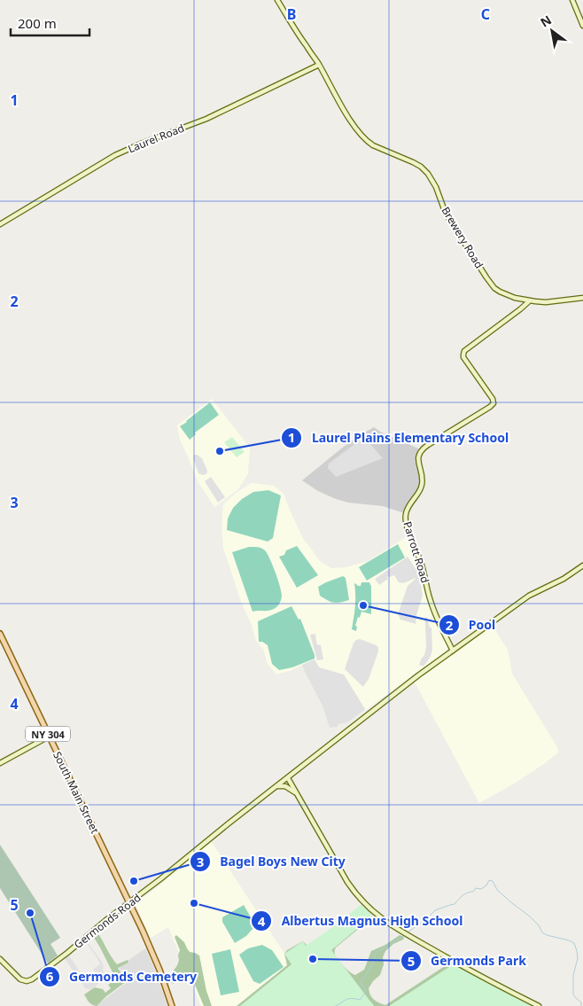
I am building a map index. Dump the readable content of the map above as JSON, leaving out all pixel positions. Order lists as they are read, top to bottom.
{
  "streets": {
    "main road": ["NY 304", "South Main Street"],
    "street": [
      "Laurel Road",
      "Brewery Road",
      "Parrott Road",
      "Germonds Road"
    ]
  },
  "crossings": [
    ["Laurel Road", "Brewery Road"],
    ["Brewery Road", "Parrott Road"],
    ["NY 304", "South Main Street"],
    ["NY 304", "Germonds Road"],
    ["South Main Street", "Germonds Road"]
  ],
  "places": [
    "Laurel Plains Elementary School",
    "Pool",
    "Bagel Boys New City",
    "Albertus Magnus High School",
    "Germonds Cemetery",
    "Germonds Park"
  ],
  "scale_bar": "200 m",
  "north": "top left",
  "grid": {
    "columns": ["B", "C"],
    "rows": [
      "1",
      "2",
      "3",
      "4",
      "5"
    ]
  }
}
